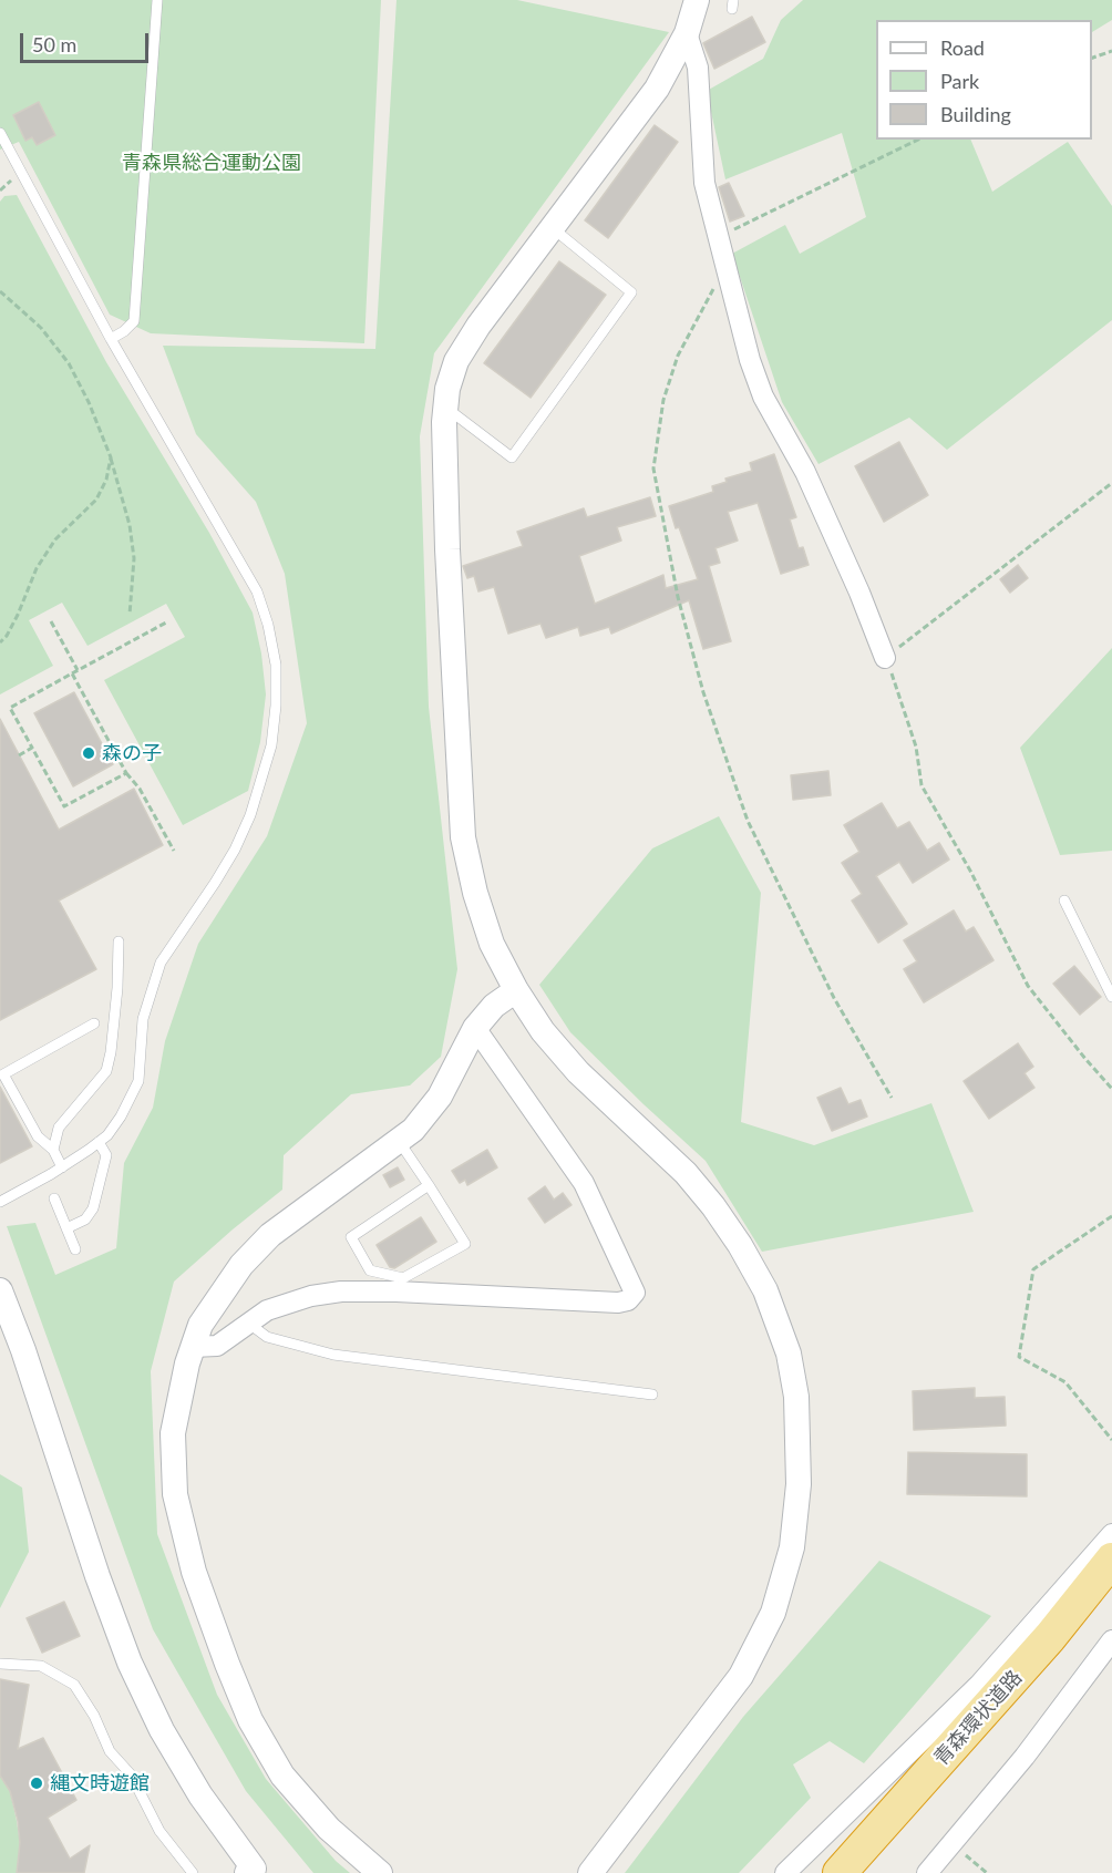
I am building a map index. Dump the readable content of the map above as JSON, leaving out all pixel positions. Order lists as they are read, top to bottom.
{
  "streets": {
    "highway": ["青森環状道路"]
  },
  "parks": ["青森県総合運動公園"],
  "places": ["森の子", "縄文時遊館"],
  "legend": ["Road", "Park", "Building"],
  "scale_bar": "50 m"
}
